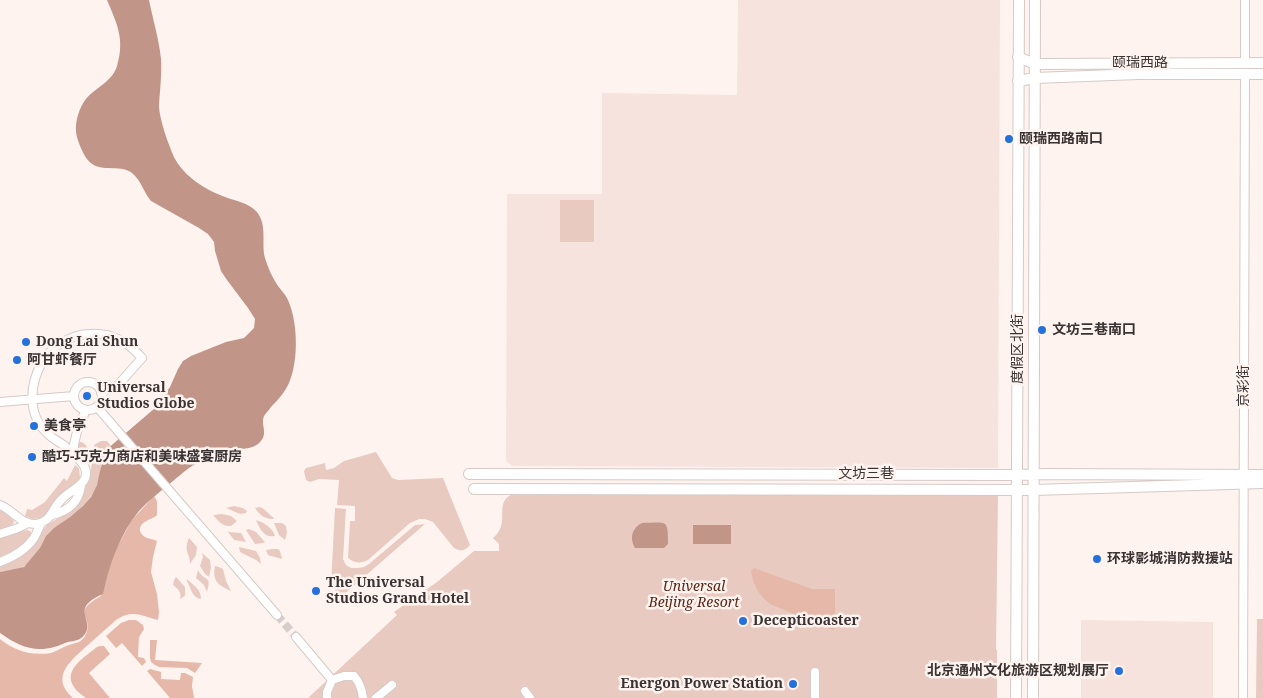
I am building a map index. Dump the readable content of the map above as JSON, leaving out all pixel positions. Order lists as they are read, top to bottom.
{
  "streets": {
    "main road": ["颐瑞西路", "度假区北街", "文坊三巷"],
    "street": ["京彩街"]
  },
  "crossings": [
    ["颐瑞西路", "度假区北街"],
    ["颐瑞西路", "京彩街"],
    ["度假区北街", "文坊三巷"],
    ["京彩街", "文坊三巷"]
  ],
  "parks": ["Universal Beijing Resort"],
  "places": [
    "颐瑞西路南口",
    "文坊三巷南口",
    "Dong Lai Shun",
    "阿甘虾餐厅",
    "Universal Studios Globe",
    "美食亭",
    "酷巧-巧克力商店和美味盛宴厨房",
    "环球影城消防救援站",
    "The Universal Studios Grand Hotel",
    "Decepticoaster",
    "北京通州文化旅游区规划展厅",
    "Energon Power Station"
  ]
}
